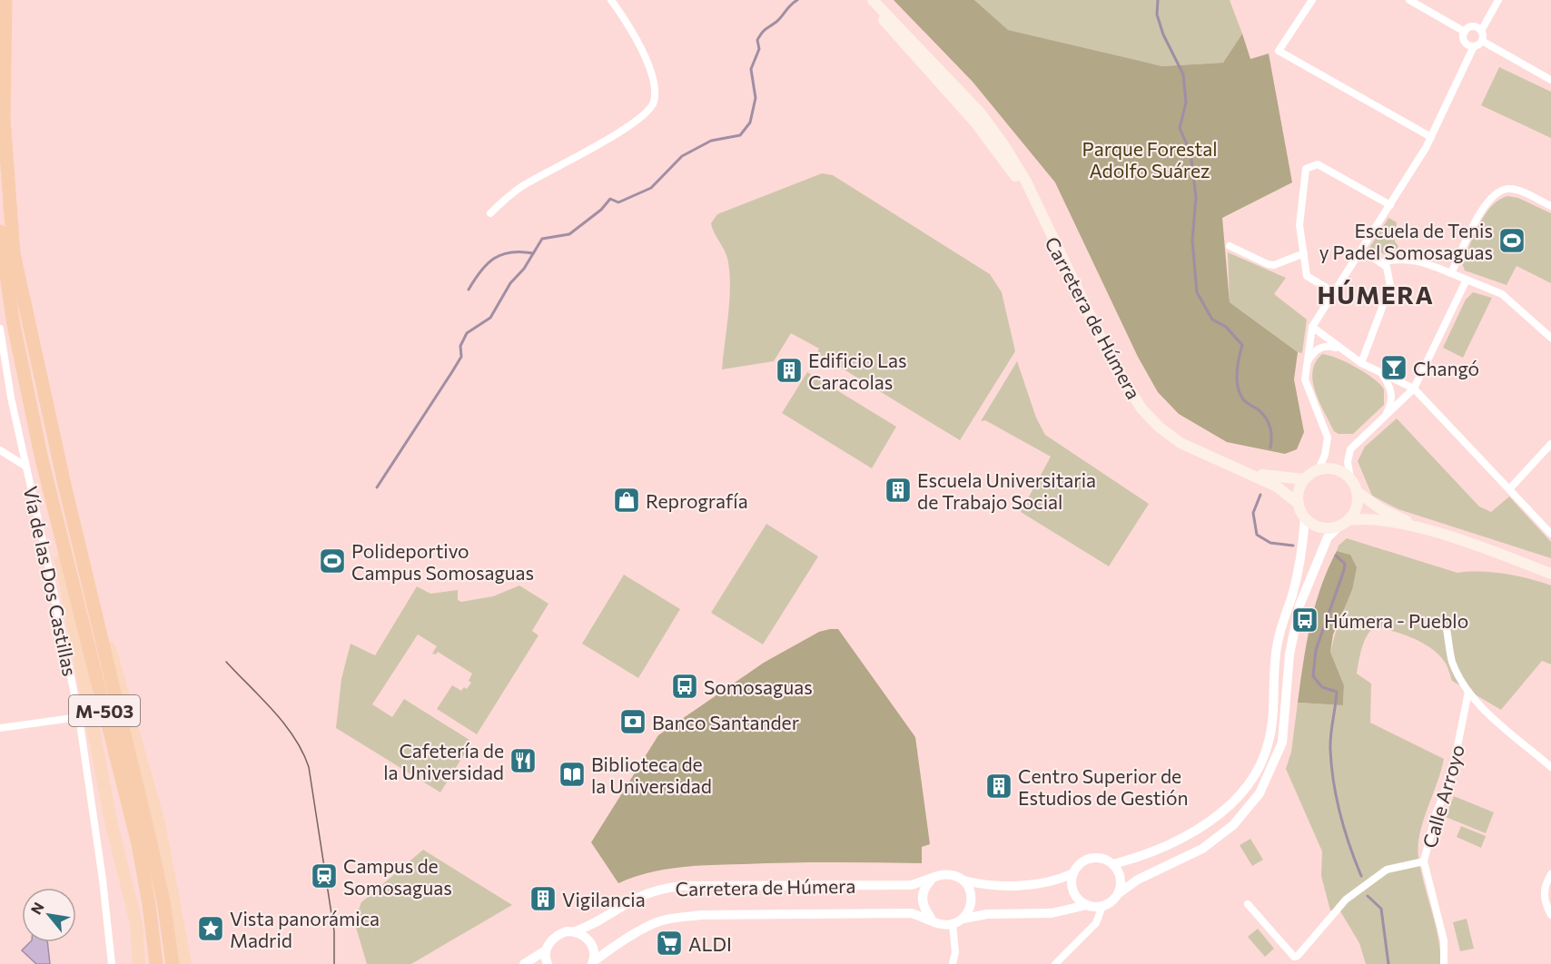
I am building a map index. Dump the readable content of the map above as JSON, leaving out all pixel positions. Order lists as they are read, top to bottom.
{
  "streets": {
    "highway": ["M-503"],
    "main road": ["Carretera de Húmera"],
    "street": ["Vía de las Dos Castillas", "Calle Arroyo"]
  },
  "districts": ["HÚMERA"],
  "parks": ["Parque Forestal Adolfo Suárez"],
  "places": {
    "sports": ["Escuela de Tenis y Padel Somosaguas", "Polideportivo Campus Somosaguas"],
    "bar": ["Changó"],
    "building": [
      "Edificio Las Caracolas",
      "Escuela Universitaria de Trabajo Social",
      "Centro Superior de Estudios de Gestión",
      "Vigilancia"
    ],
    "shop": ["Reprografía"],
    "bus stop": ["Húmera - Pueblo", "Somosaguas"],
    "bank": ["Banco Santander"],
    "restaurant": ["Cafetería de la Universidad"],
    "library": ["Biblioteca de la Universidad"],
    "station": ["Campus de Somosaguas"],
    "place": ["Vista panorámica Madrid"],
    "supermarket": ["ALDI"]
  },
  "north": "top left"
}
